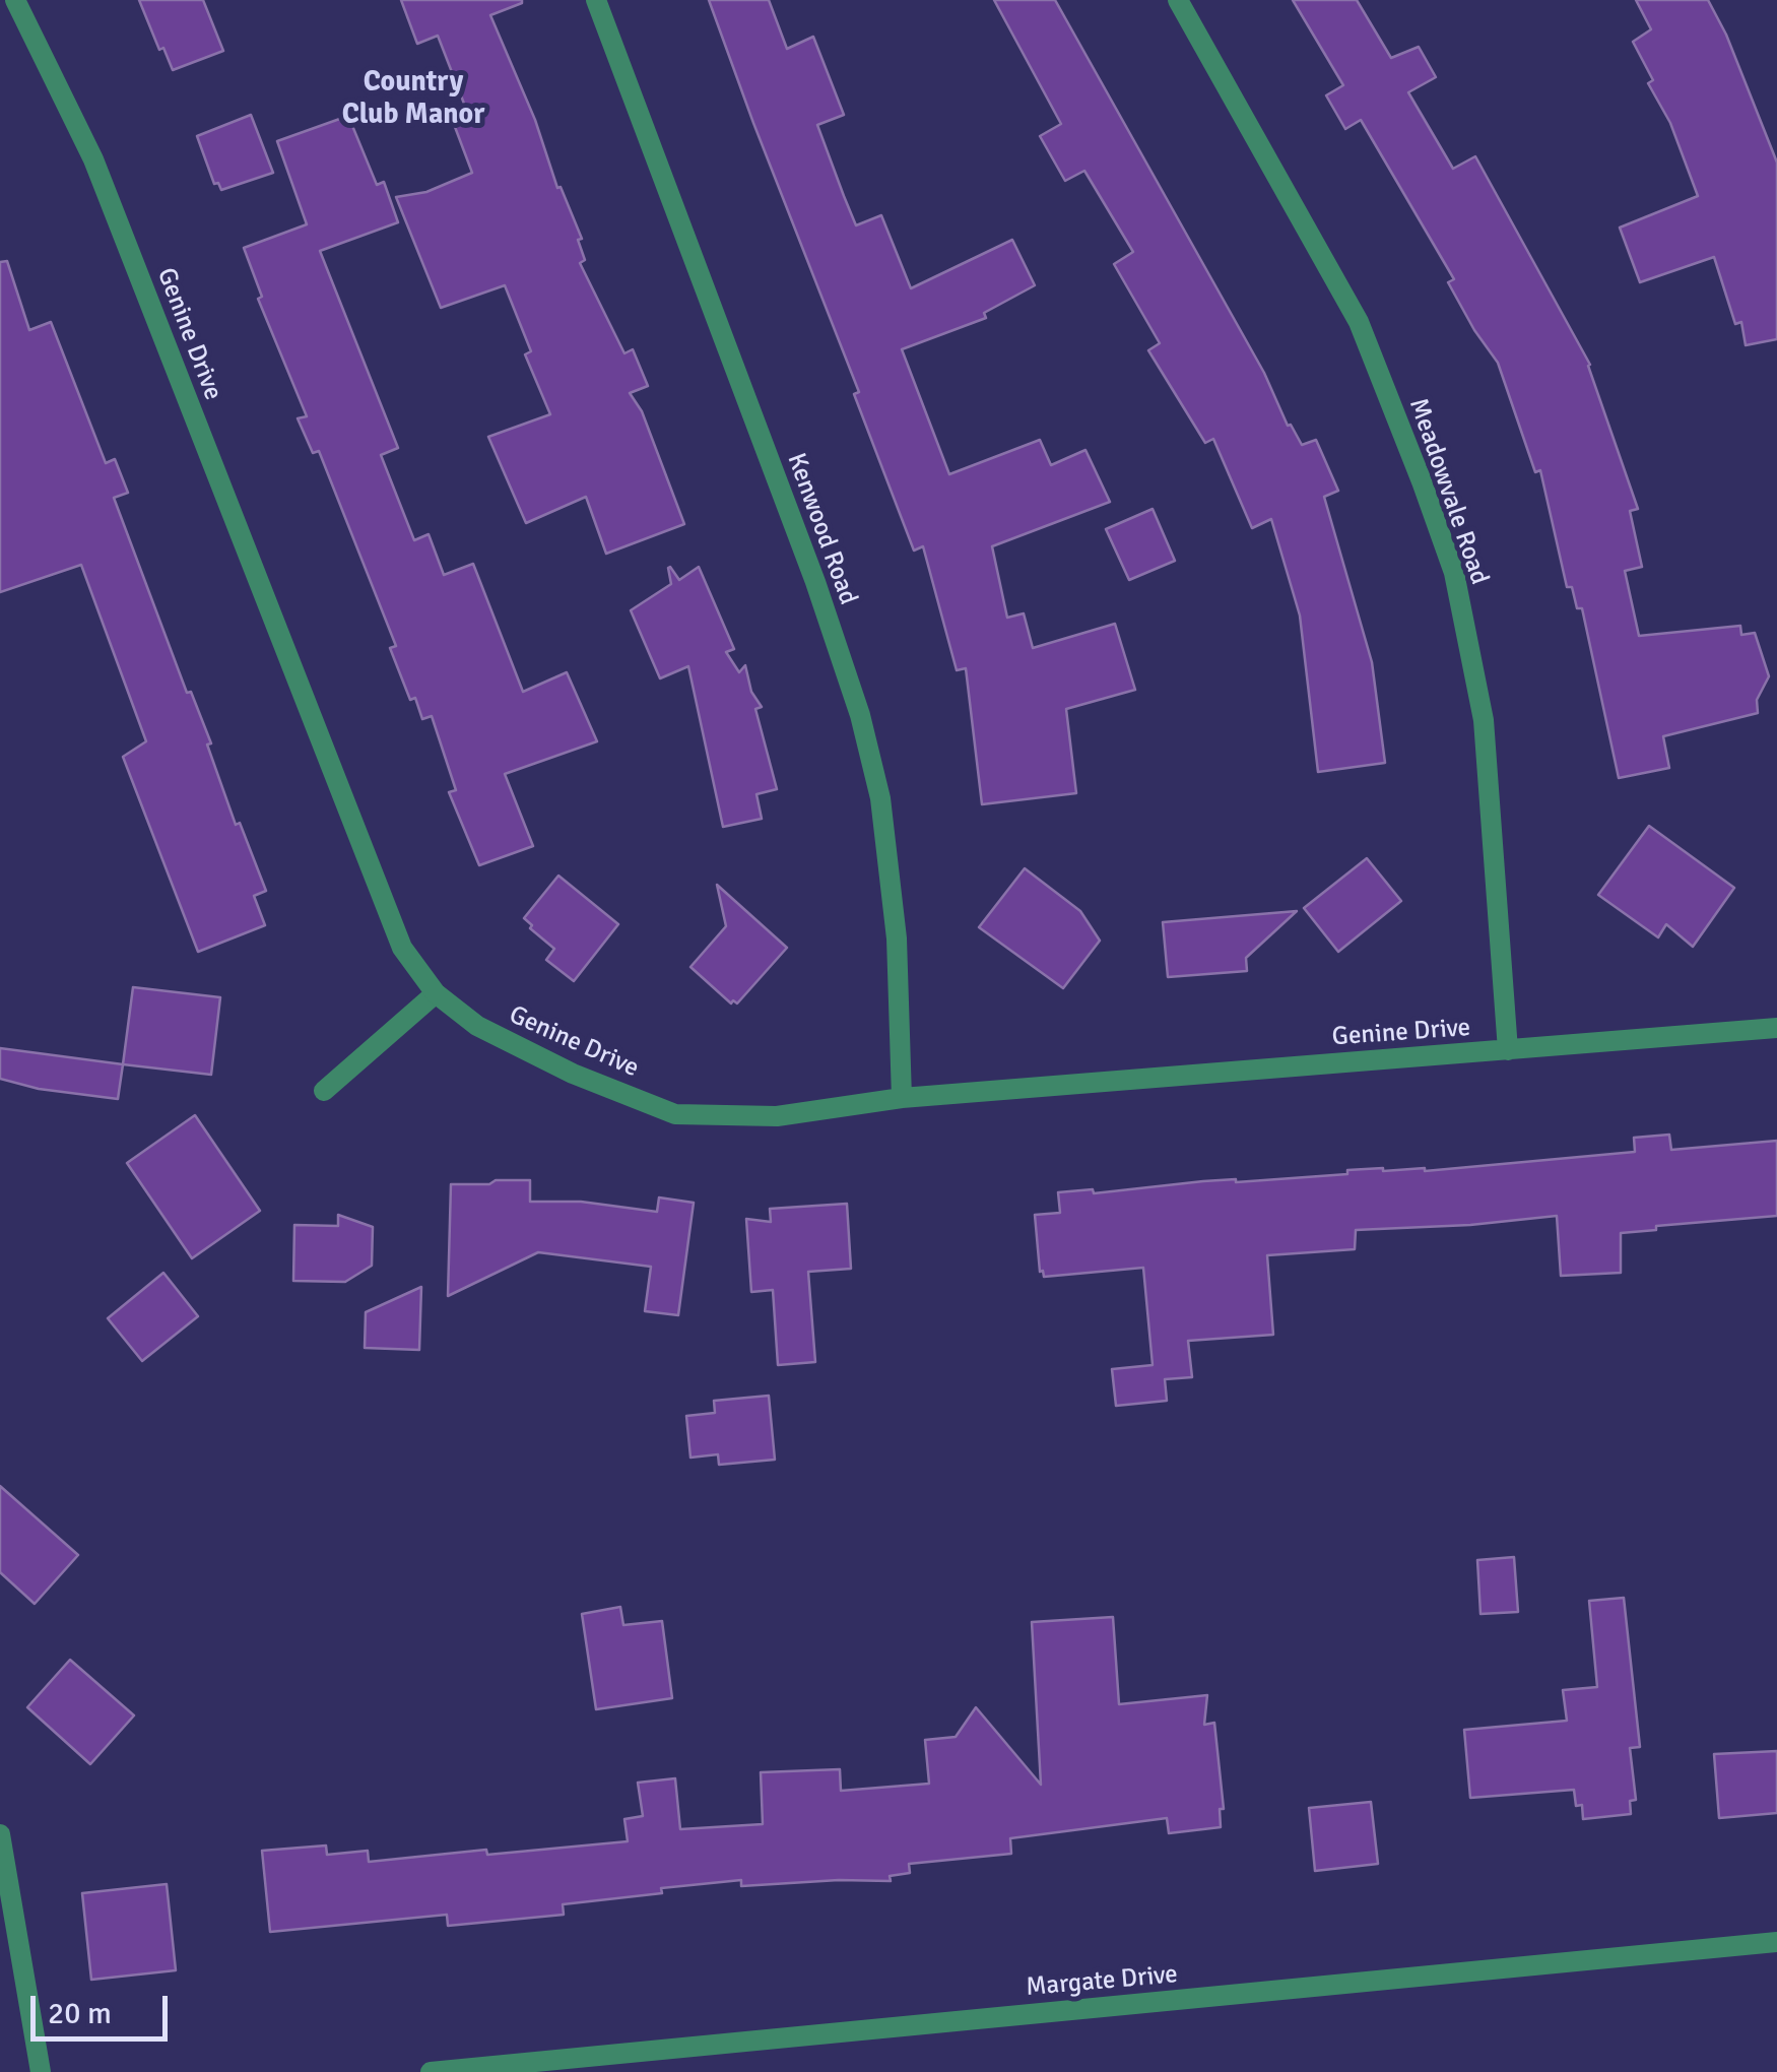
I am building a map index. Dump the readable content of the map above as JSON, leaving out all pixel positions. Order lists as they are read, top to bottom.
{
  "streets": {
    "street": [
      "Genine Drive",
      "Meadowvale Road",
      "Kenwood Road",
      "Margate Drive"
    ]
  },
  "crossings": [
    ["Genine Drive", "Meadowvale Road"],
    ["Genine Drive", "Kenwood Road"]
  ],
  "districts": ["Country Club Manor"],
  "scale_bar": "20 m"
}
